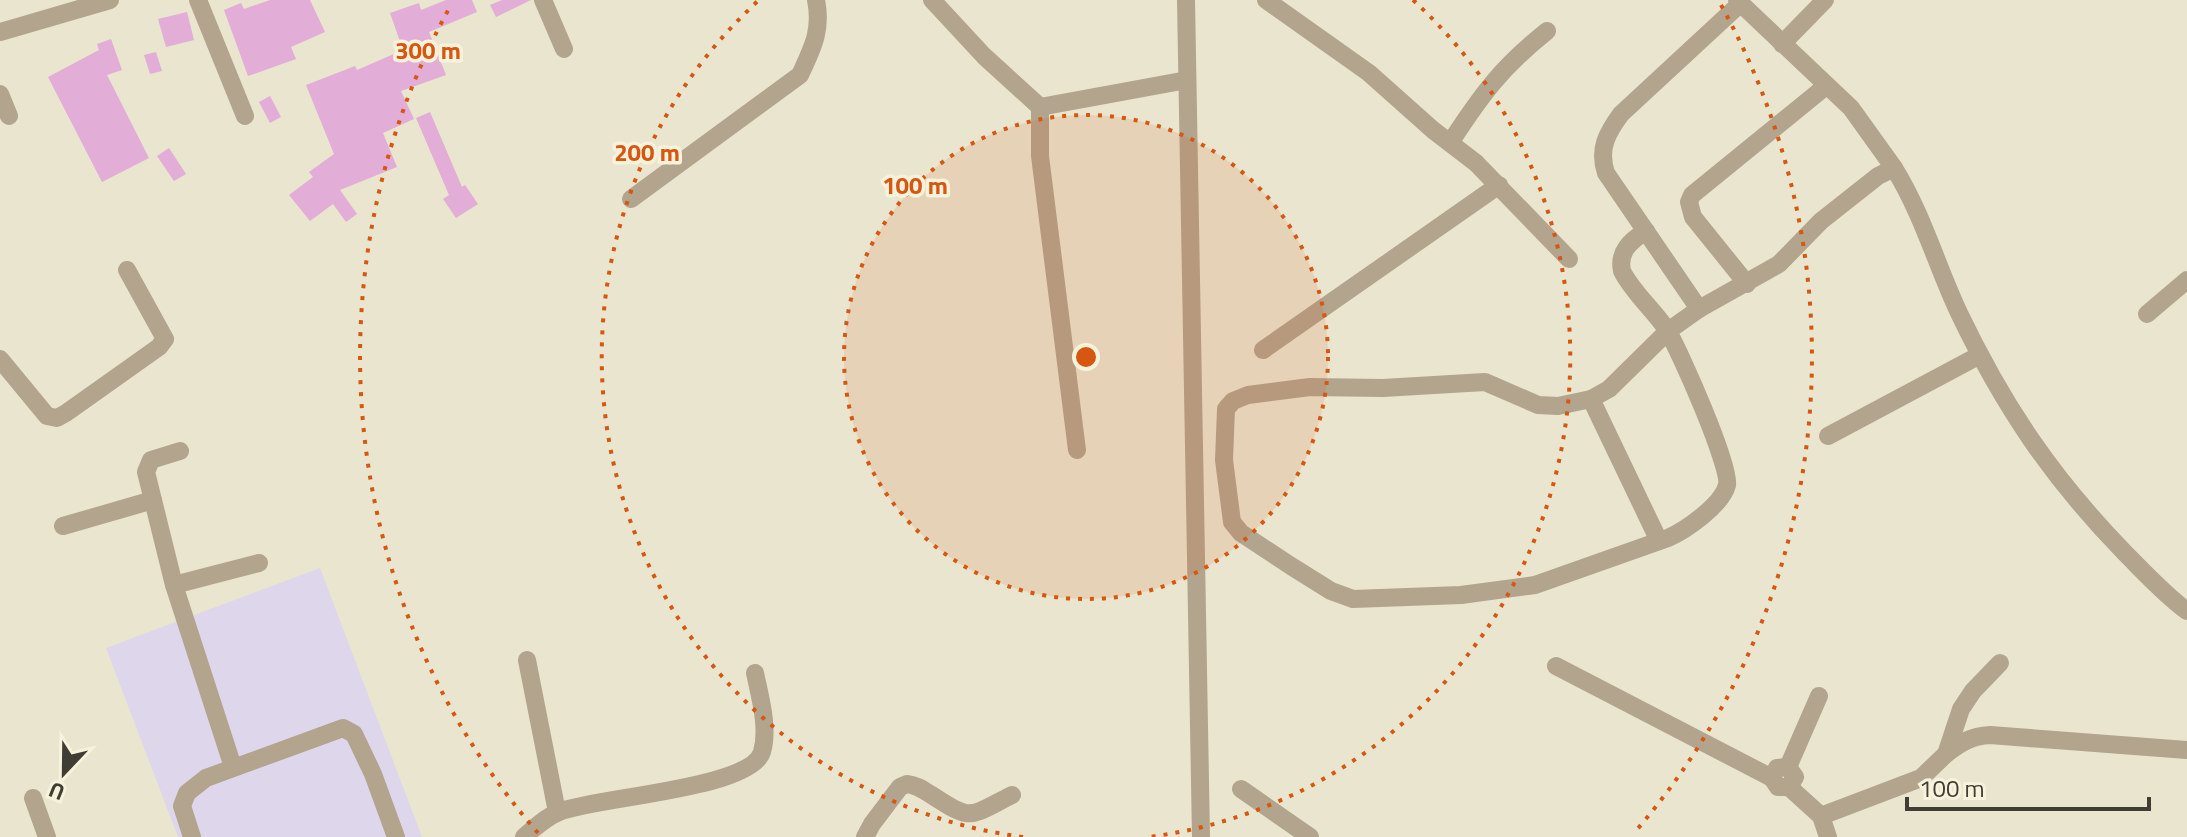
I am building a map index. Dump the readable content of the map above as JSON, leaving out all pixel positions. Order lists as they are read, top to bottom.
{
  "scale_bar": "100 m",
  "north": "bottom",
  "rings": ["300 m", "200 m", "100 m"]
}
